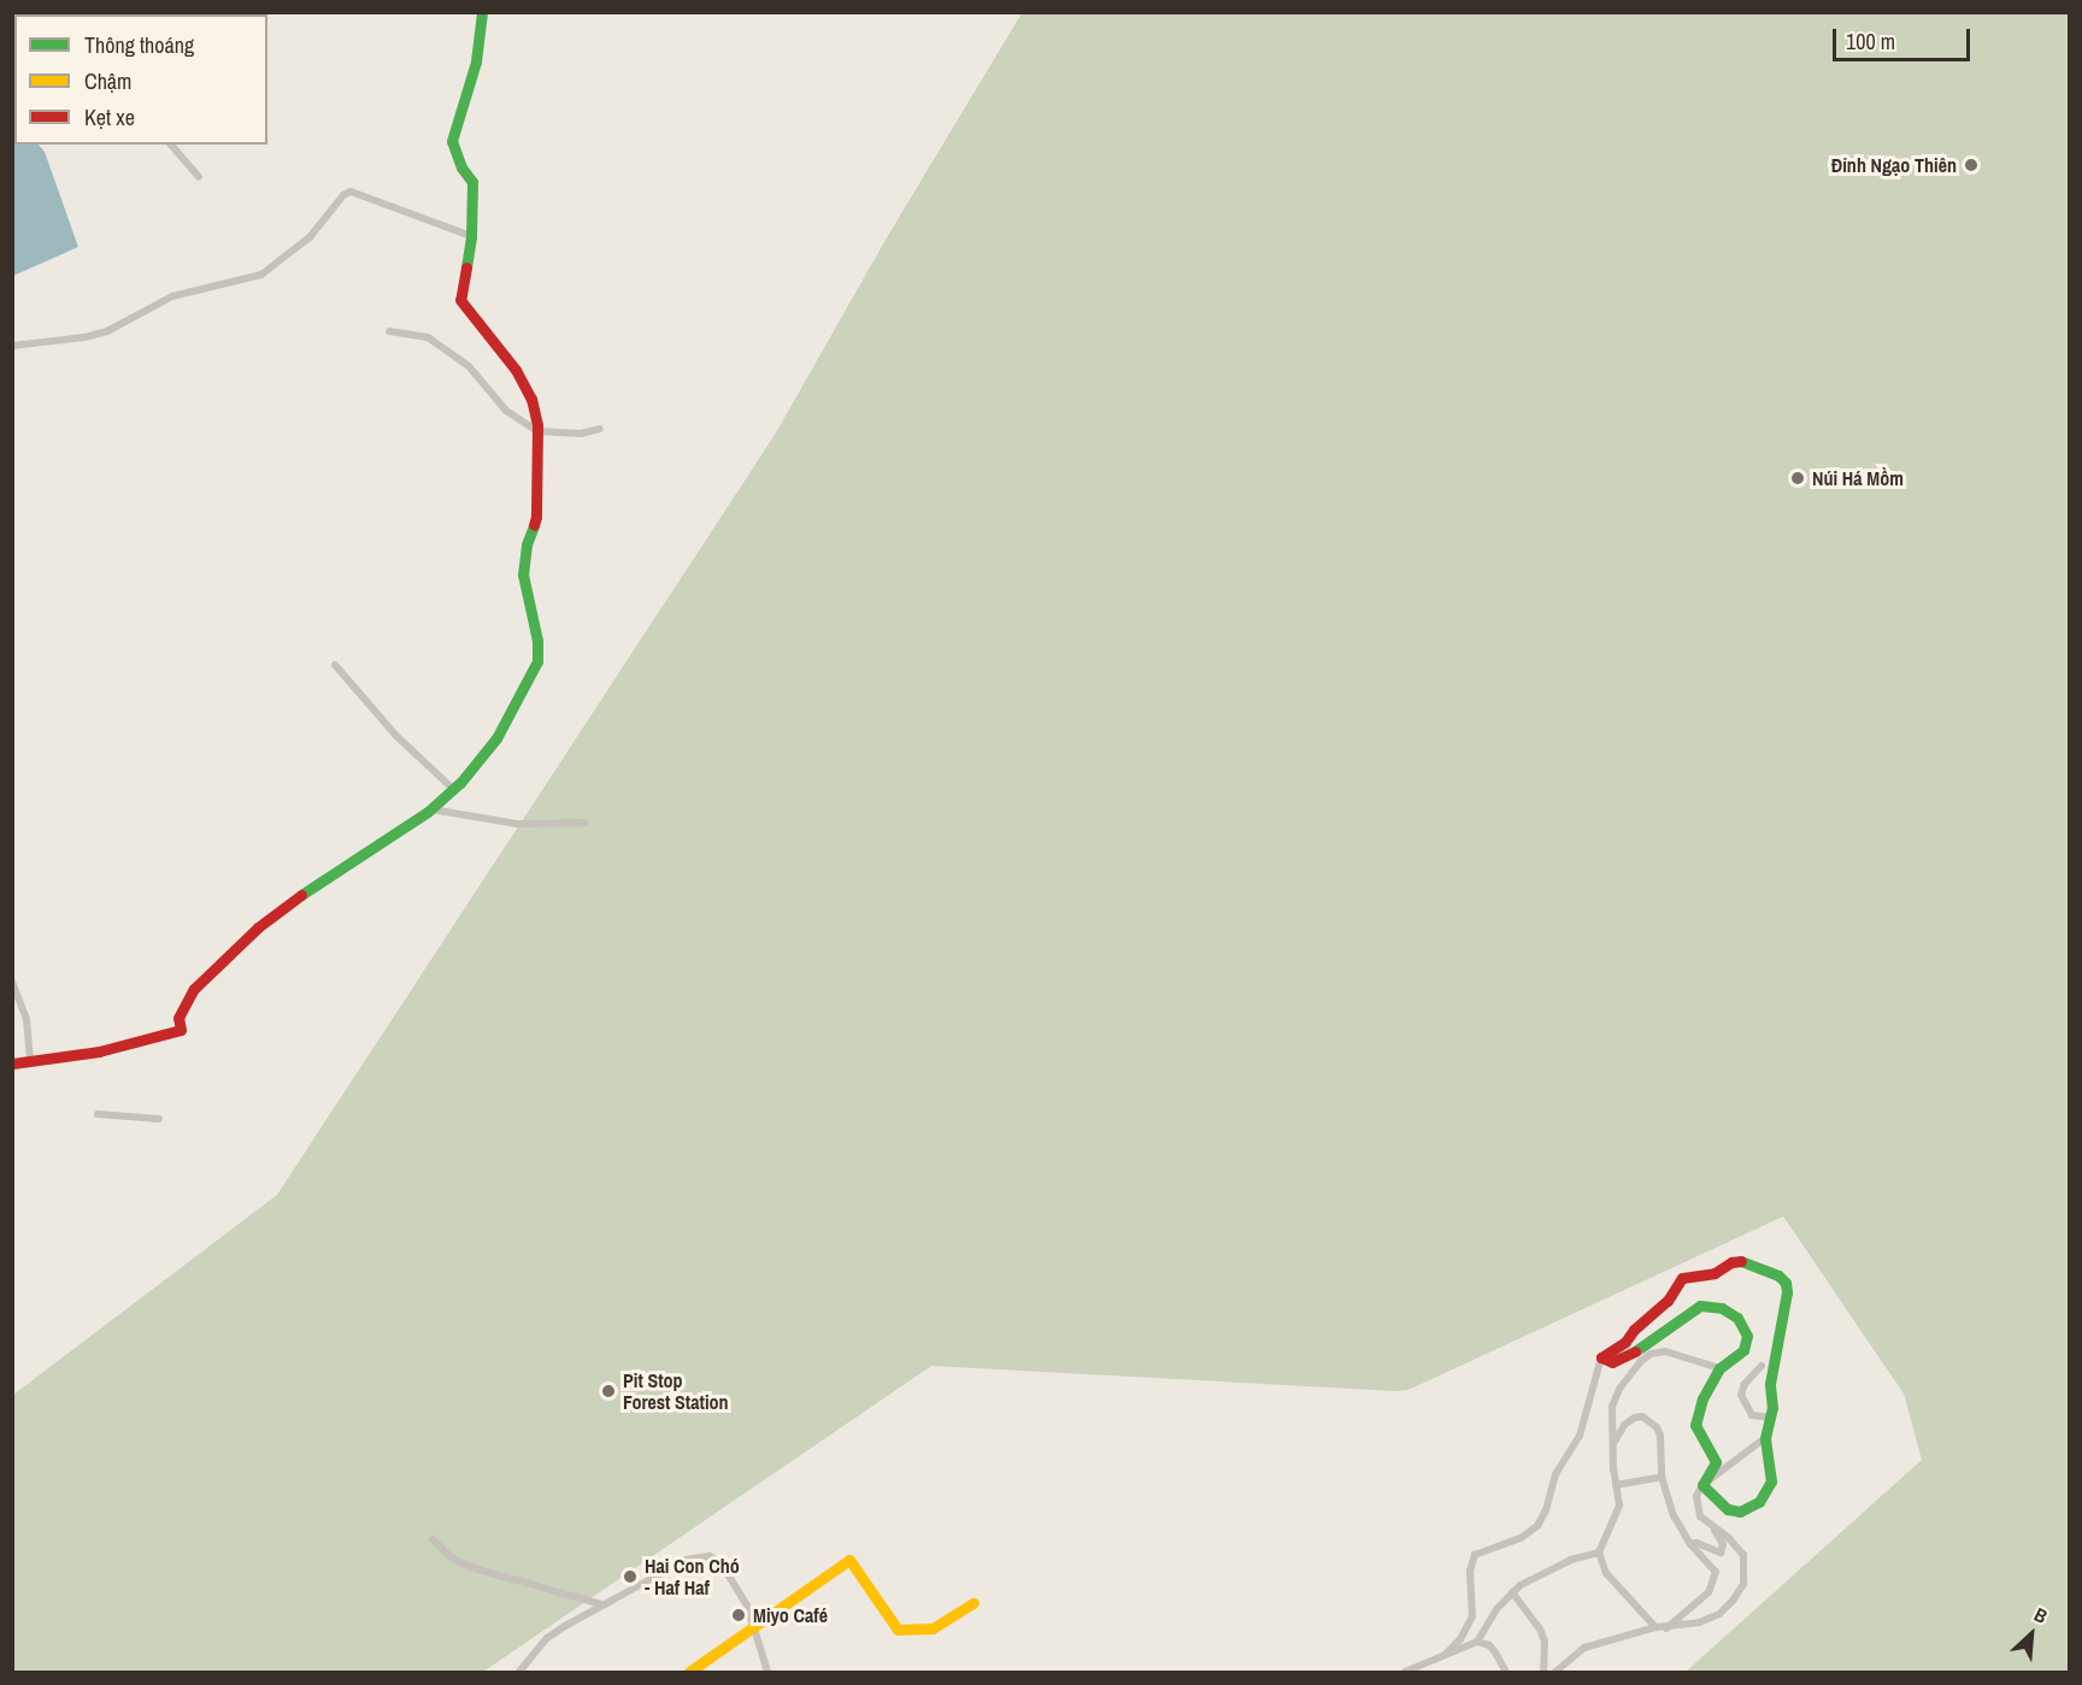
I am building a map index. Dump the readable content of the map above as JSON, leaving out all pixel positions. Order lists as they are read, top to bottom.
{
  "places": [
    "Đỉnh Ngạo Thiên",
    "Núi Há Mồm",
    "Pit Stop Forest Station",
    "Hai Con Chó - Haf Haf",
    "Miyo Café"
  ],
  "legend": ["Thông thoáng", "Chậm", "Kẹt xe"],
  "scale_bar": "100 m",
  "north": "top right"
}
